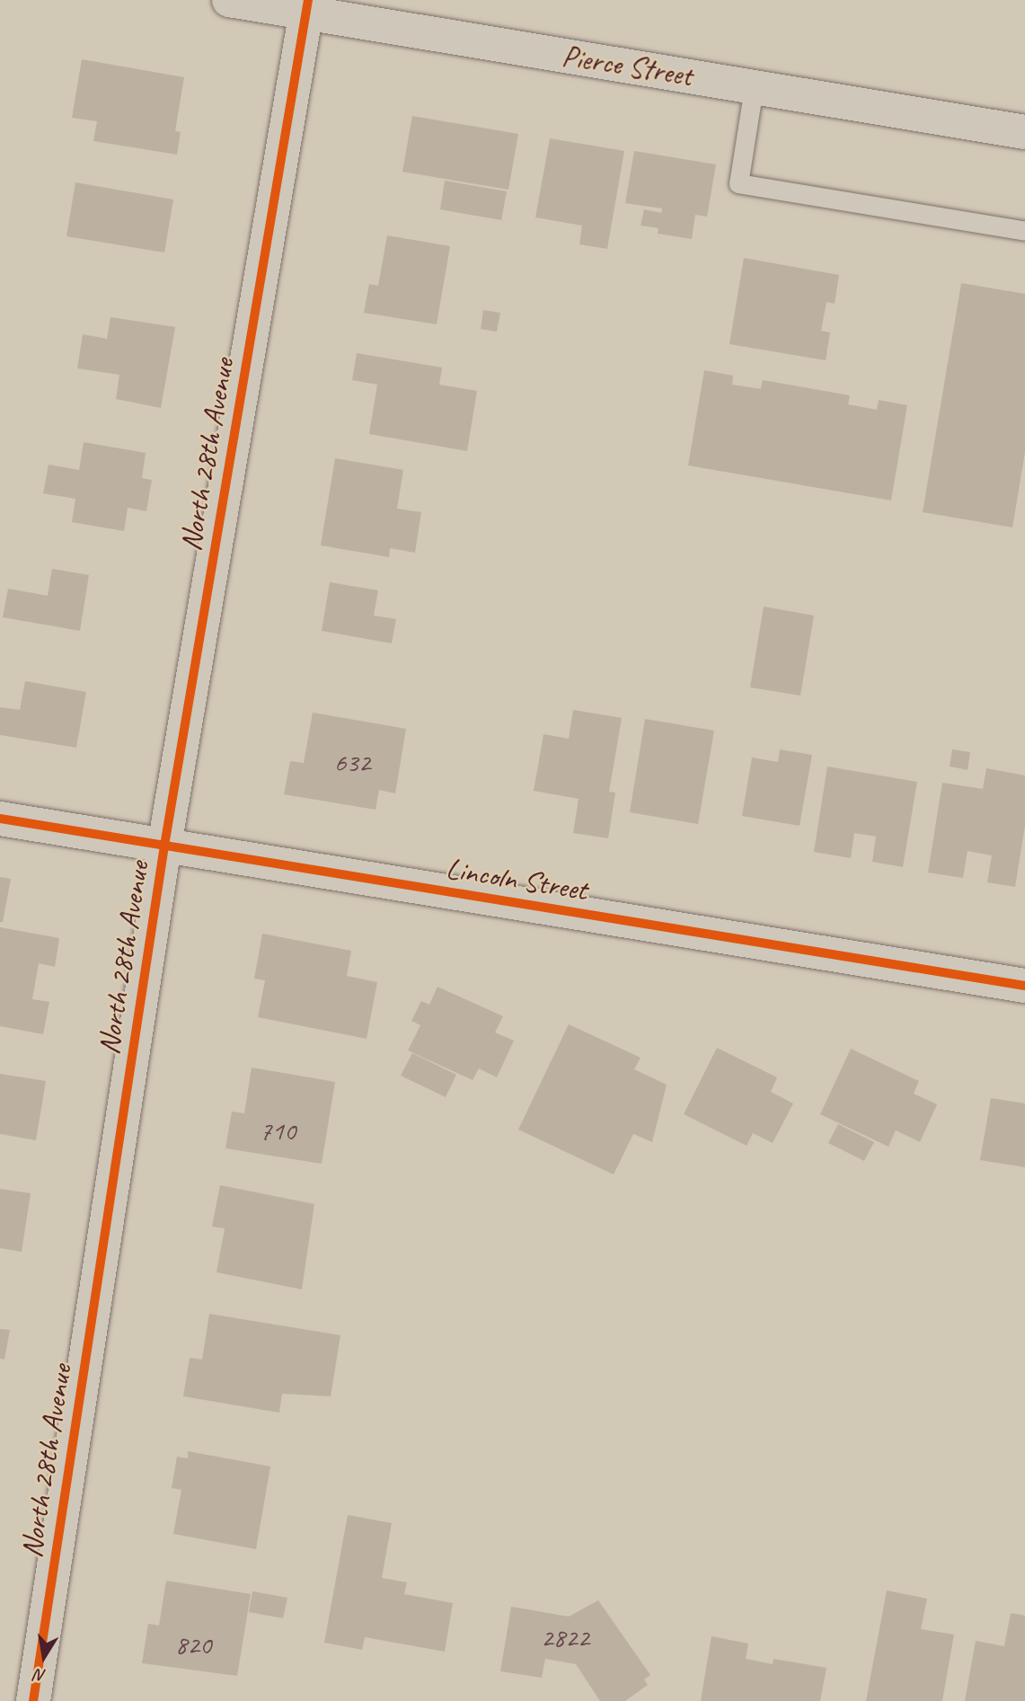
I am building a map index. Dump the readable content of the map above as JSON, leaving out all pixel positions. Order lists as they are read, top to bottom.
{
  "streets": {
    "street": ["Pierce Street", "North 28th Avenue", "Lincoln Street"]
  },
  "crossings": [
    ["Pierce Street", "North 28th Avenue"],
    ["North 28th Avenue", "Lincoln Street"]
  ],
  "house_numbers": [
    "632",
    "710",
    "2822",
    "820"
  ],
  "north": "bottom"
}
